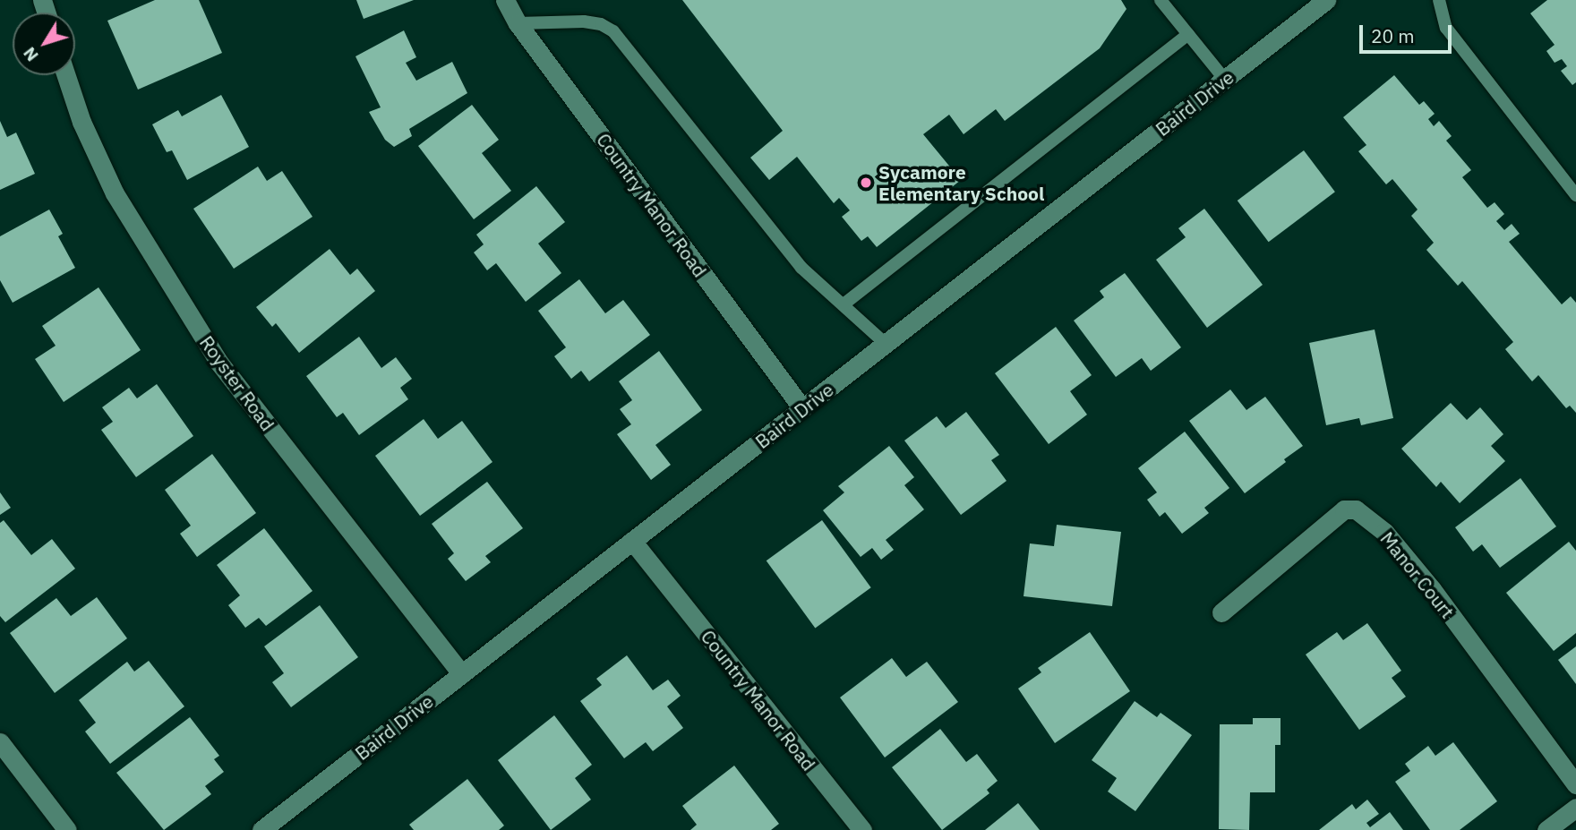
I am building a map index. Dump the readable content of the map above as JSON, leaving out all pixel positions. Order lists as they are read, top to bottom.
{
  "streets": {
    "street": [
      "Baird Drive",
      "Country Manor Road",
      "Royster Road",
      "Manor Court"
    ]
  },
  "crossings": [
    ["Baird Drive", "Country Manor Road"],
    ["Baird Drive", "Royster Road"]
  ],
  "places": ["Sycamore Elementary School"],
  "scale_bar": "20 m",
  "north": "bottom left"
}
